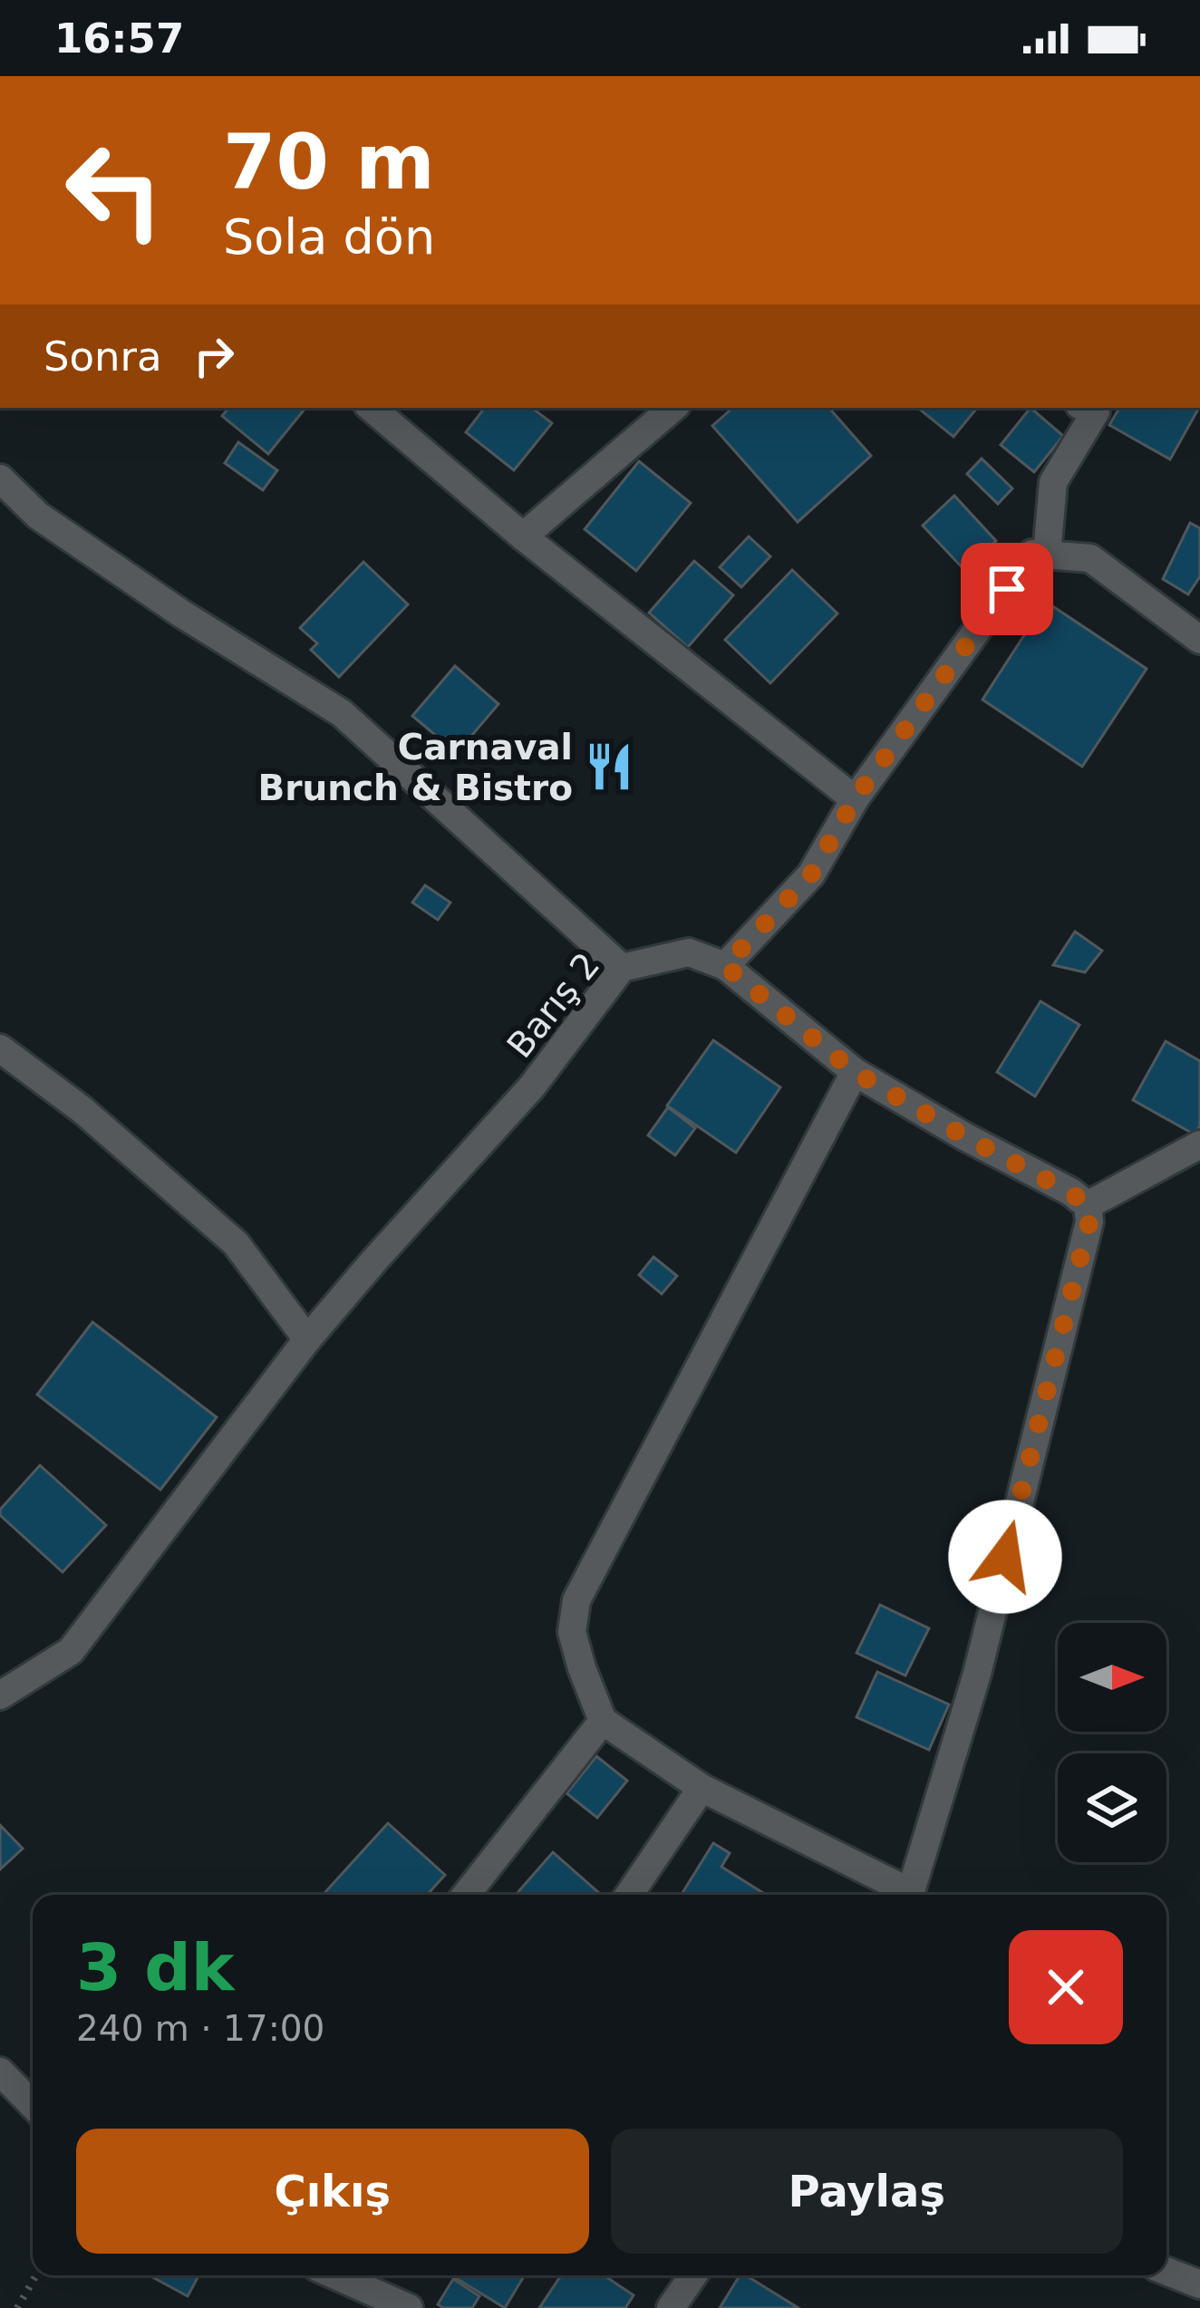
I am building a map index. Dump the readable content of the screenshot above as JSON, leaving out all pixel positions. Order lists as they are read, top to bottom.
{
  "streets": {
    "street": ["Barış 2"]
  },
  "places": {
    "restaurant": ["Carnaval Brunch & Bistro"]
  },
  "north": "right",
  "page": {
    "status": "16:57",
    "turn": ["70 m", "Sola dön"],
    "then": "Sonra",
    "heading": ["3 dk", "240 m · 17:00"],
    "buttons": ["Çıkış", "Paylaş"]
  }
}
